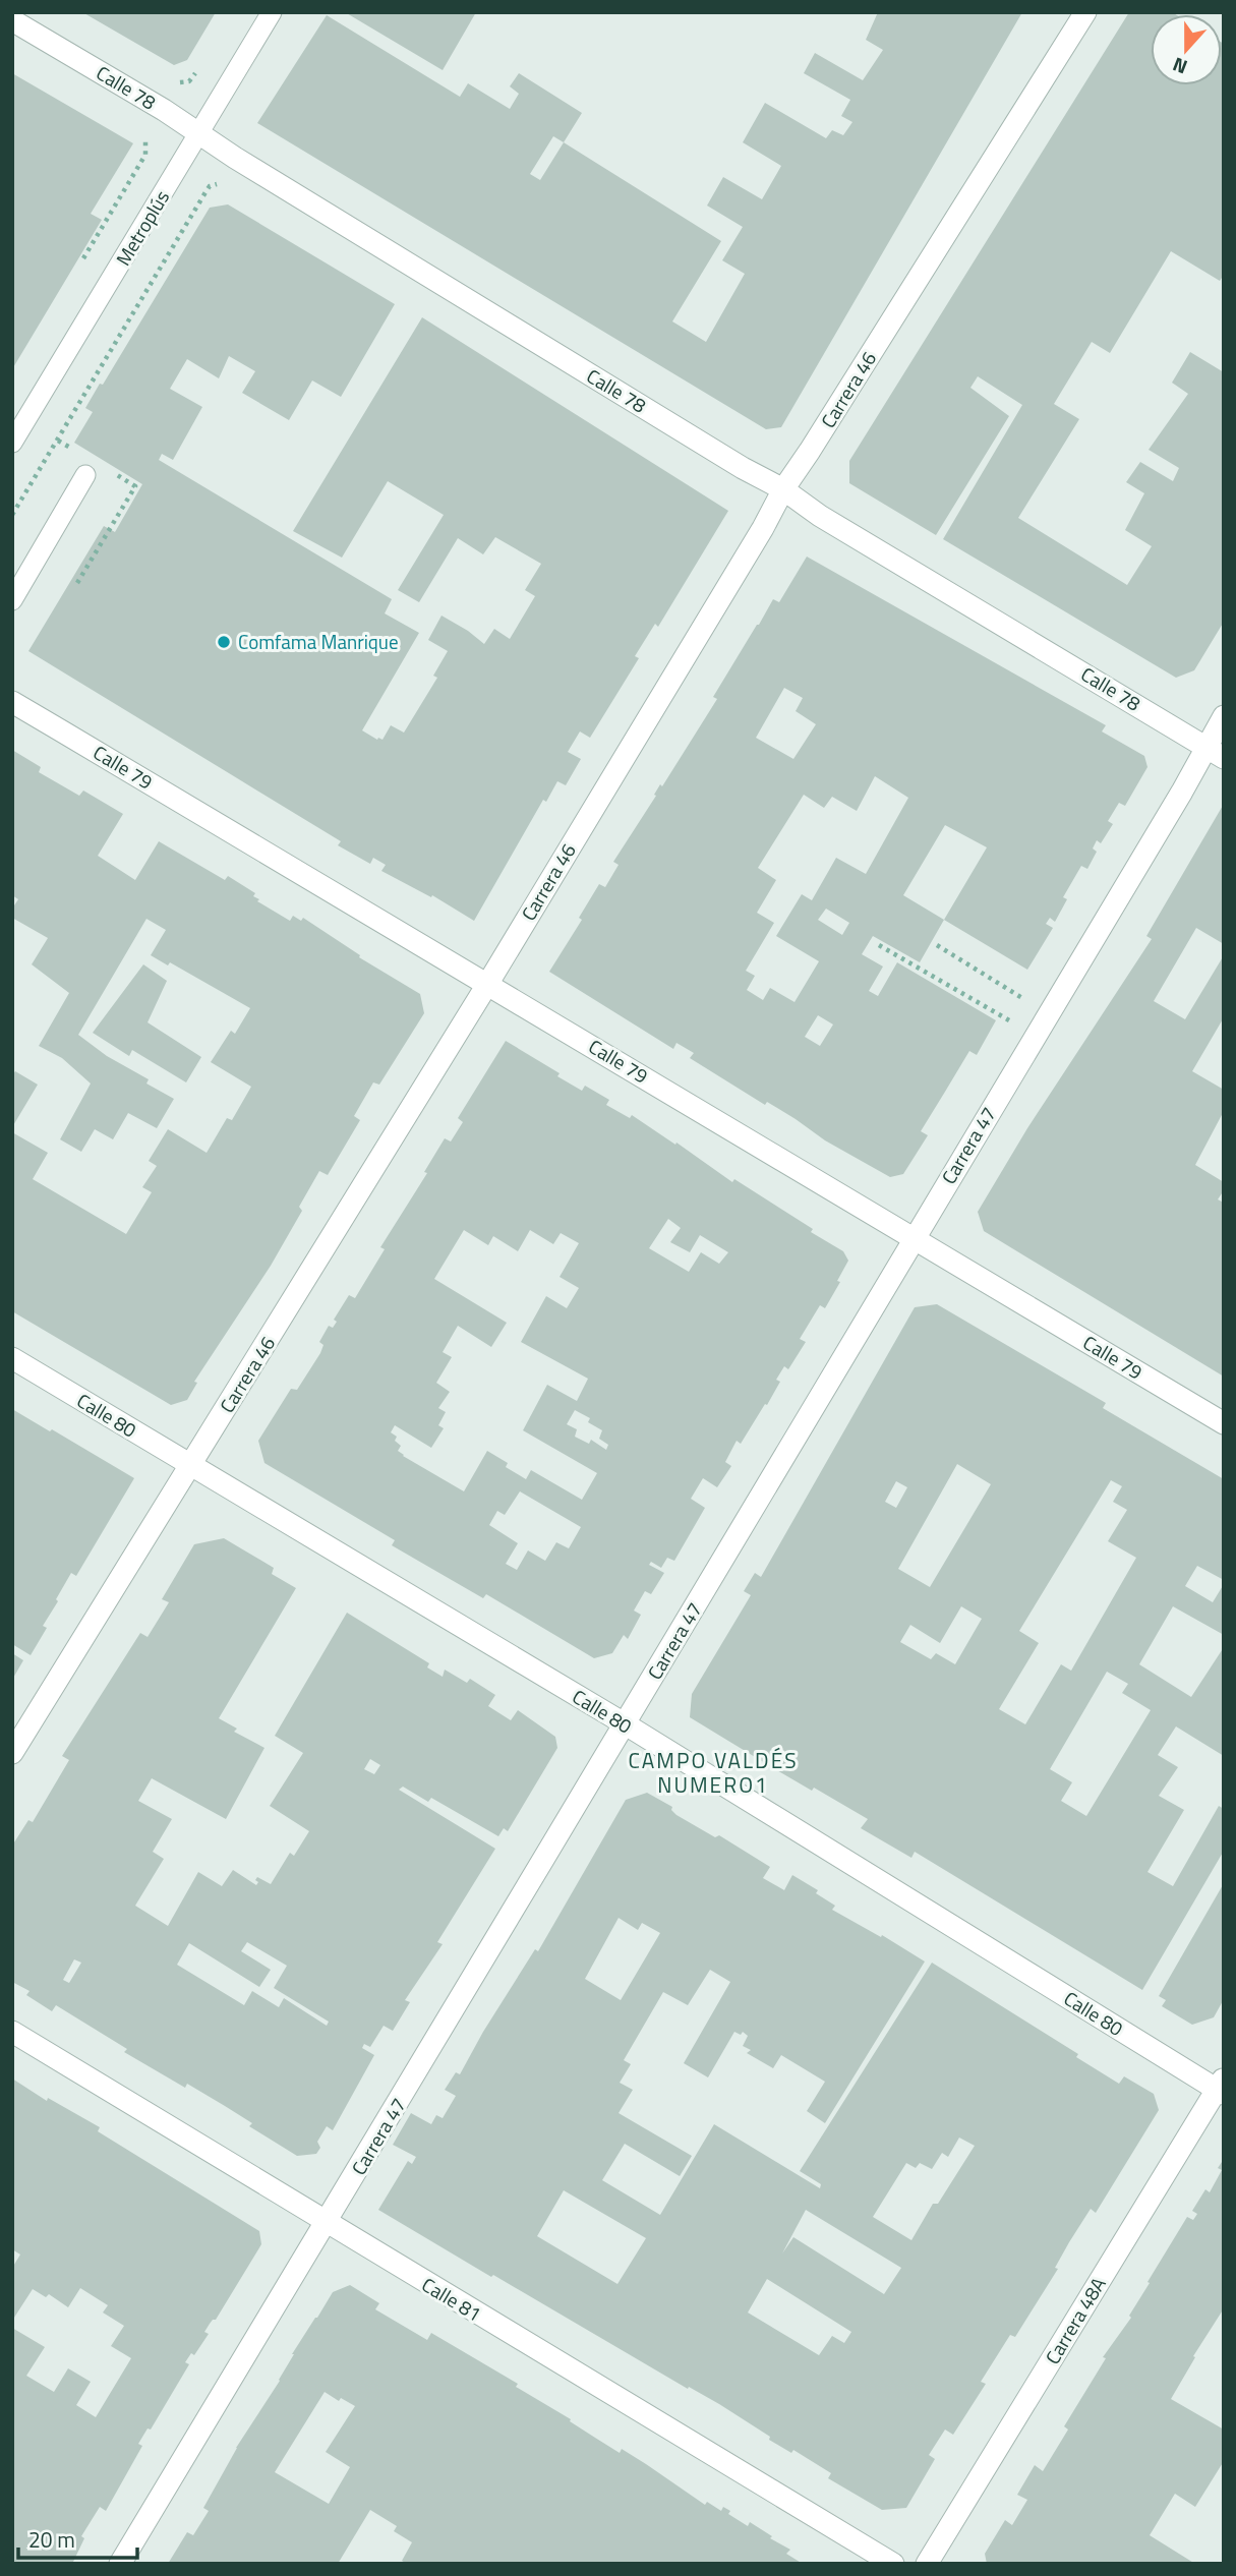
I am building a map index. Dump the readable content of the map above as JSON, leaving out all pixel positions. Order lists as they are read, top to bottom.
{
  "streets": {
    "street": [
      "Calle 78",
      "Carrera 46",
      "Calle 79",
      "Carrera 47",
      "Calle 80",
      "Calle 81",
      "Carrera 48A"
    ],
    "lane": ["Metroplús"]
  },
  "crossings": [
    ["Calle 78", "Metroplús"],
    ["Calle 78", "Carrera 46"],
    ["Calle 78", "Carrera 47"],
    ["Carrera 46", "Calle 79"],
    ["Carrera 46", "Calle 80"],
    ["Calle 79", "Carrera 47"],
    ["Carrera 47", "Calle 80"],
    ["Carrera 47", "Calle 81"],
    ["Calle 80", "Carrera 48A"]
  ],
  "districts": ["CAMPO VALDÉS NUMERO1"],
  "places": ["Comfama Manrique"],
  "scale_bar": "20 m",
  "north": "bottom"
}
